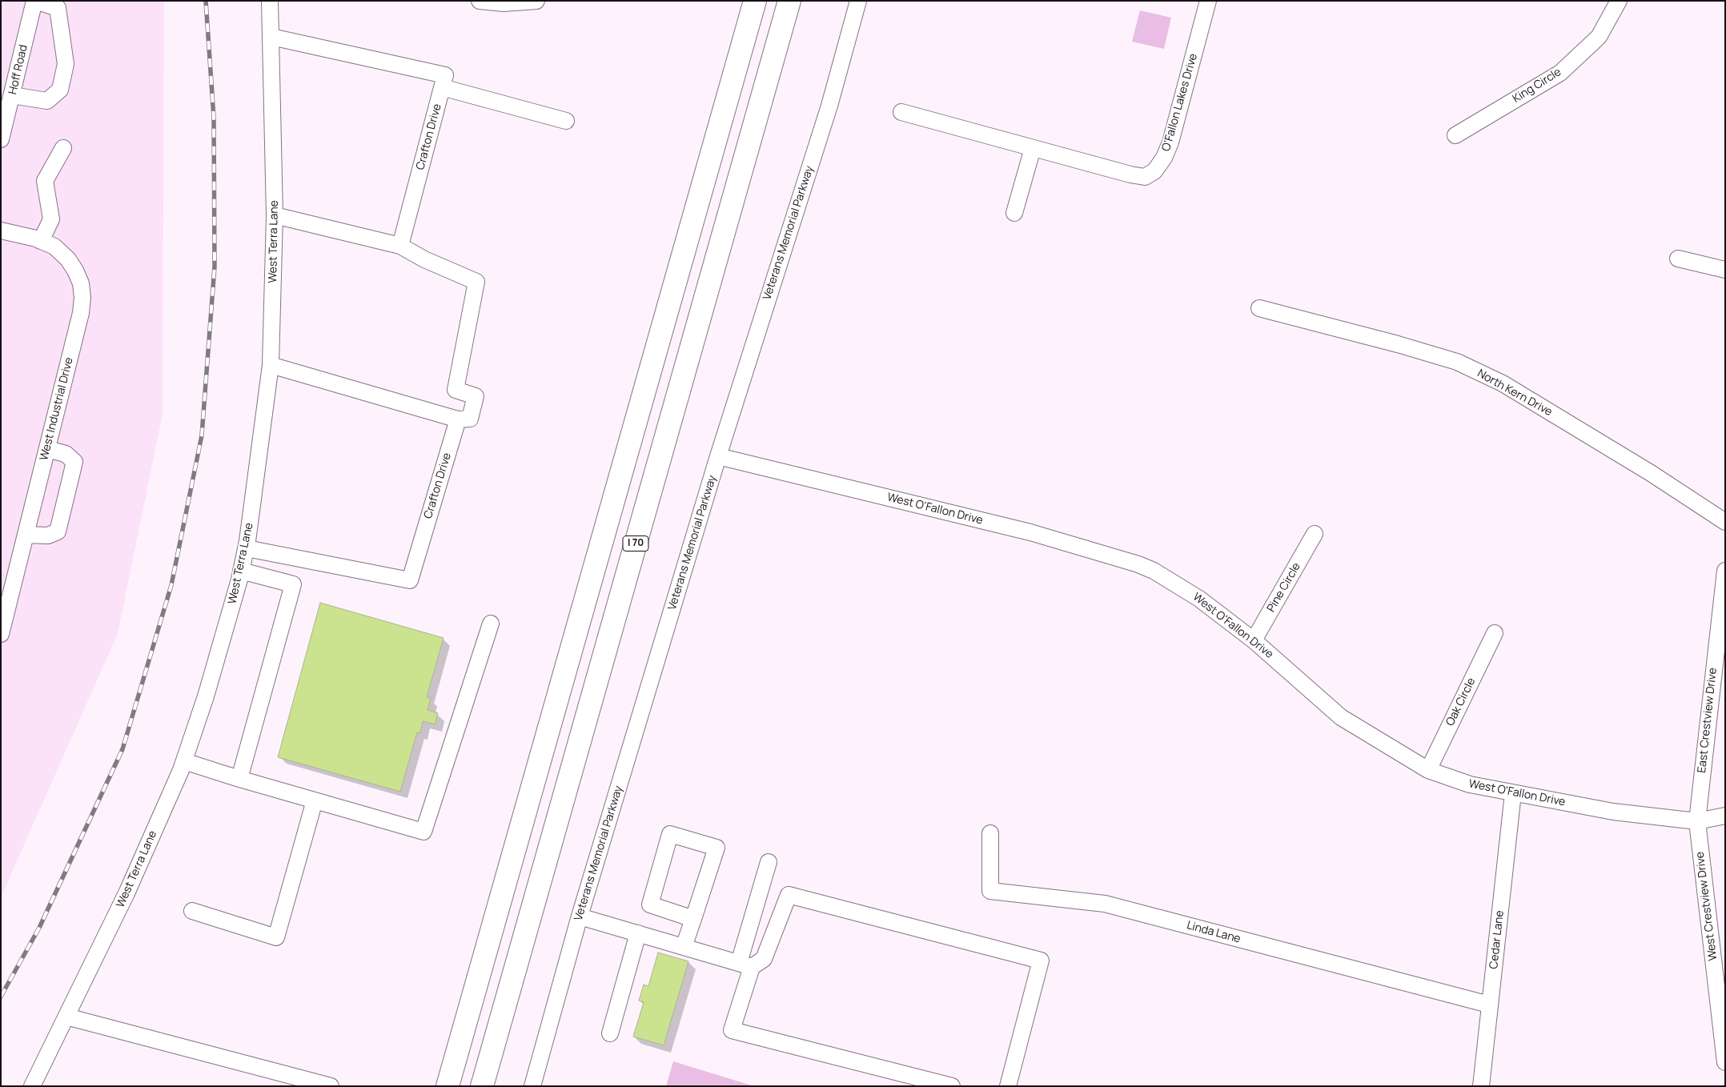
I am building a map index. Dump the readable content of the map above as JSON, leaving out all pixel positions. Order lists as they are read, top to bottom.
{
  "streets": {
    "highway": ["I 70"],
    "street": [
      "Hoff Road",
      "King Circle",
      "O'Fallon Lakes Drive",
      "Crafton Drive",
      "Veterans Memorial Parkway",
      "West Terra Lane",
      "North Kern Drive",
      "West Industrial Drive",
      "West O'Fallon Drive",
      "Pine Circle",
      "Oak Circle",
      "East Crestview Drive",
      "West Crestview Drive",
      "Linda Lane",
      "Cedar Lane"
    ]
  },
  "crossings": [
    ["Crafton Drive", "West Terra Lane"],
    ["Veterans Memorial Parkway", "West O'Fallon Drive"],
    ["West O'Fallon Drive", "Pine Circle"],
    ["West O'Fallon Drive", "Oak Circle"],
    ["West O'Fallon Drive", "East Crestview Drive"],
    ["West O'Fallon Drive", "West Crestview Drive"],
    ["West O'Fallon Drive", "Cedar Lane"],
    ["East Crestview Drive", "West Crestview Drive"],
    ["Linda Lane", "Cedar Lane"]
  ]
}
